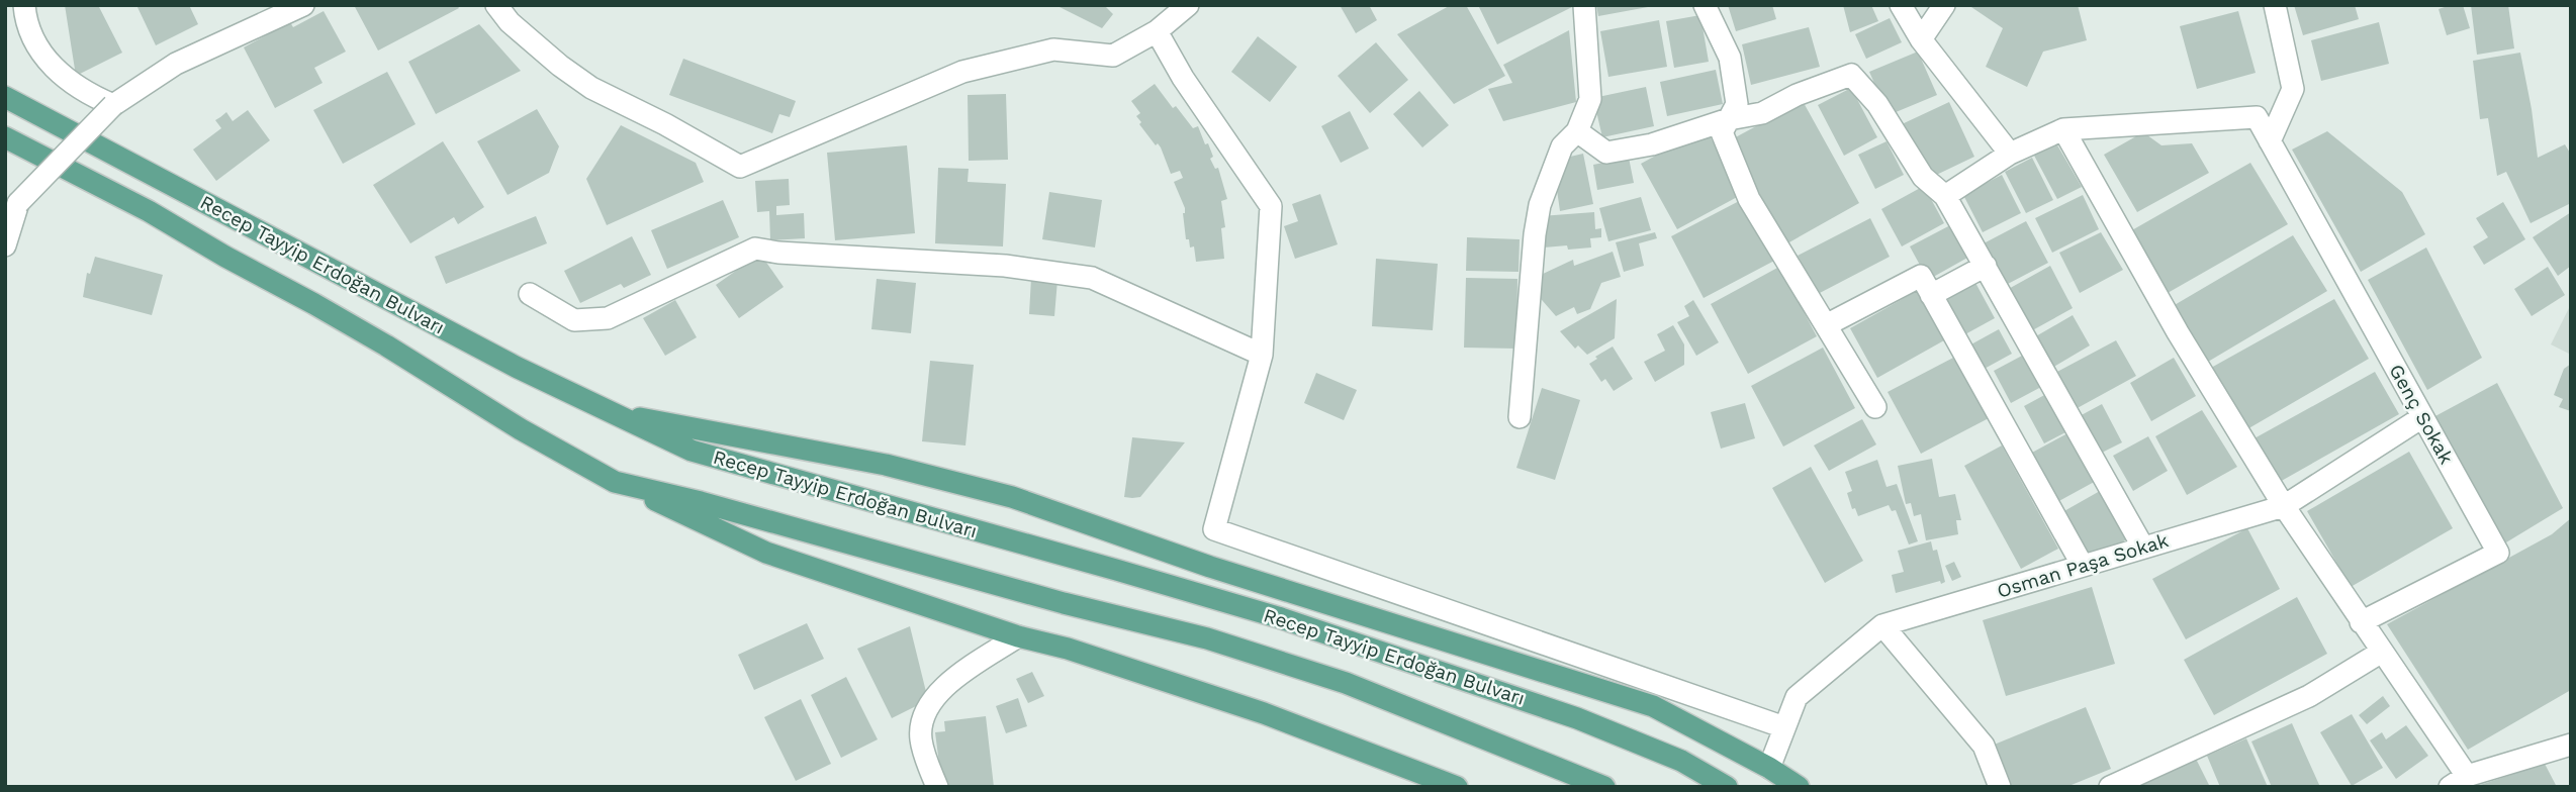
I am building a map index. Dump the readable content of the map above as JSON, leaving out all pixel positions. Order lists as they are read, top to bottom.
{
  "streets": {
    "main road": ["Recep Tayyip Erdoğan Bulvarı"],
    "street": ["Genç Sokak", "Osman Paşa Sokak"]
  },
  "crossings": [
    ["Genç Sokak", "Osman Paşa Sokak"]
  ]
}
